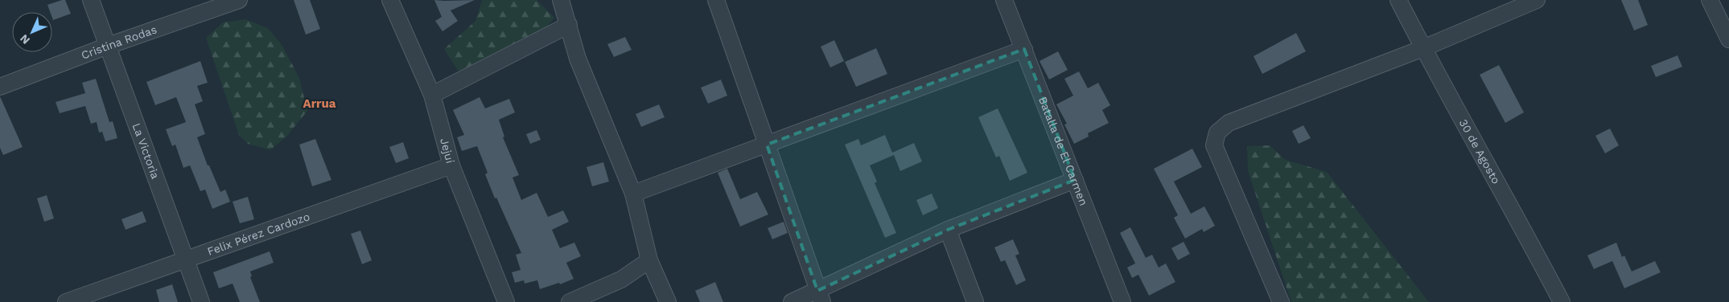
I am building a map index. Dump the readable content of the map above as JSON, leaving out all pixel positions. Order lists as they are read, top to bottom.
{
  "streets": {
    "street": [
      "Cristina Rodas",
      "La Victoria",
      "Jejuí",
      "Batalla de El Carmen",
      "30 de Agosto",
      "Felix Pérez Cardozo"
    ]
  },
  "crossings": [
    ["Cristina Rodas", "La Victoria"],
    ["La Victoria", "Felix Pérez Cardozo"],
    ["Jejuí", "Felix Pérez Cardozo"]
  ],
  "districts": ["Arrua"],
  "north": "bottom left"
}
